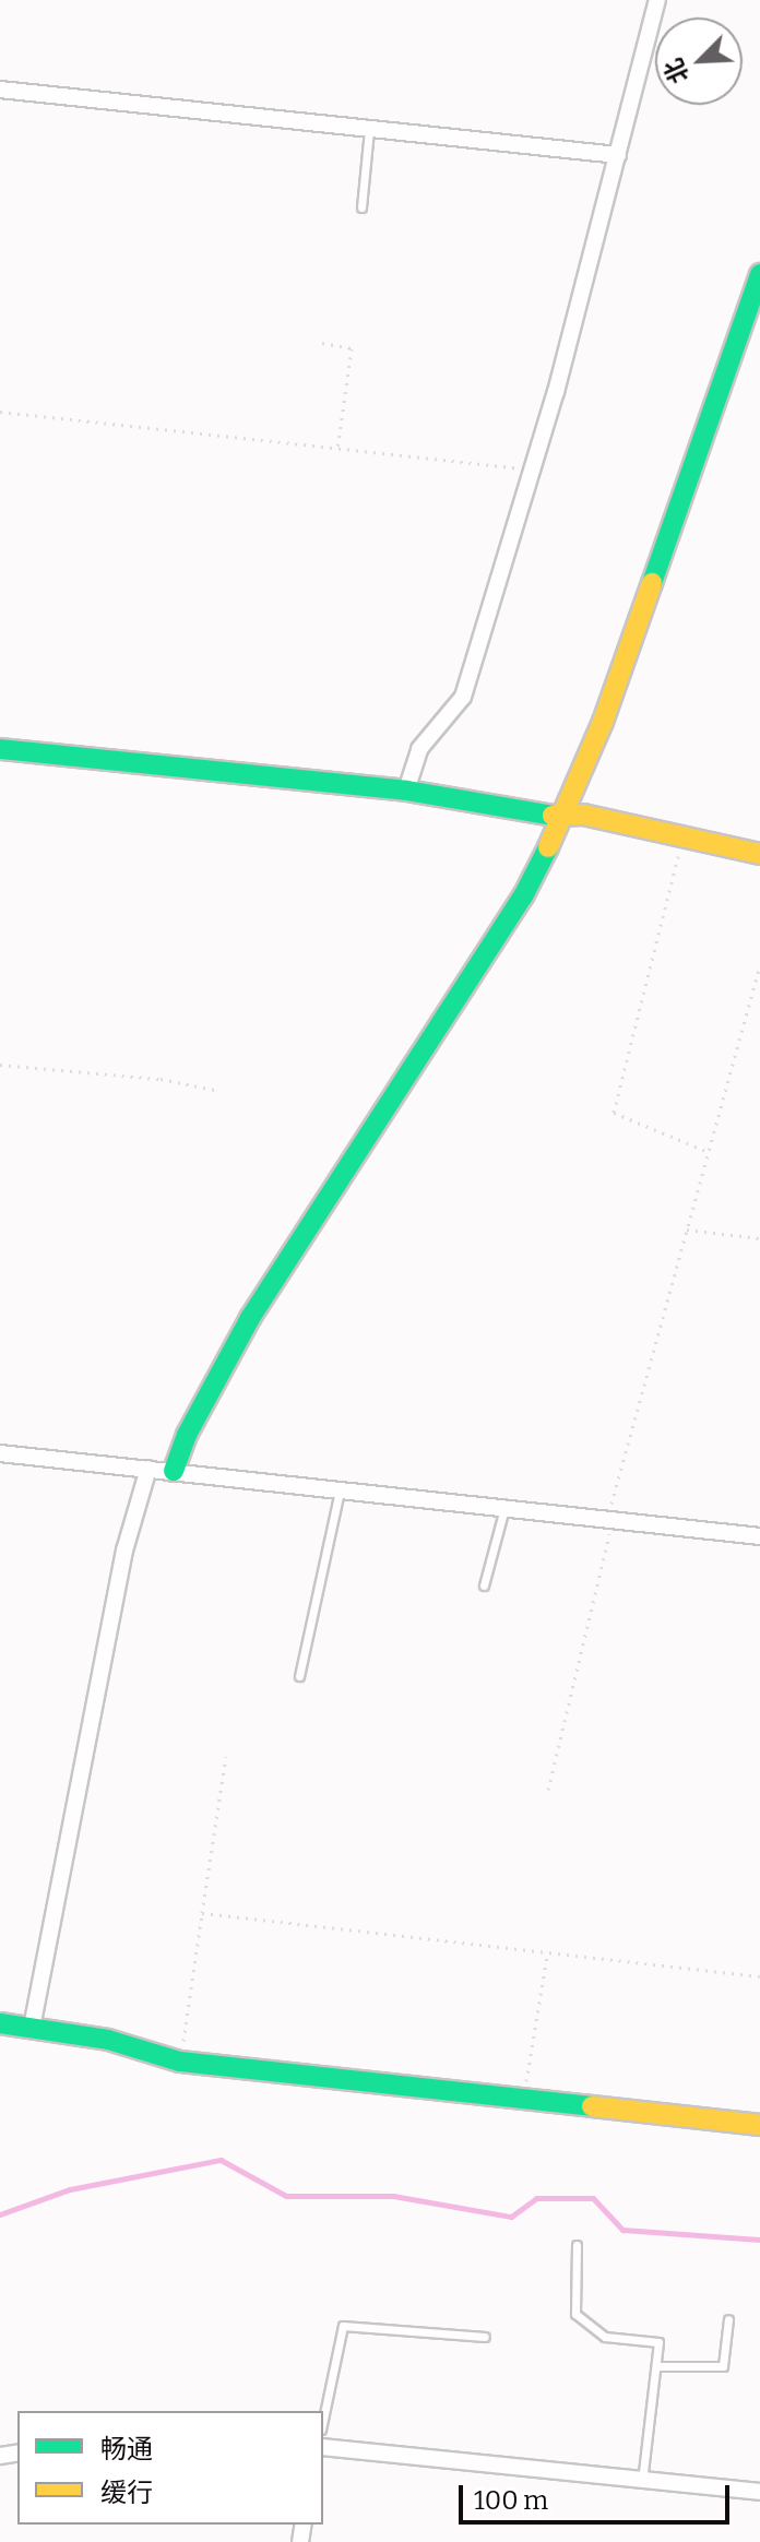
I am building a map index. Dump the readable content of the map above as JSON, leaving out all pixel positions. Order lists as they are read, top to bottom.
{
  "legend": ["畅通", "缓行"],
  "scale_bar": "100 m",
  "north": "bottom left"
}
